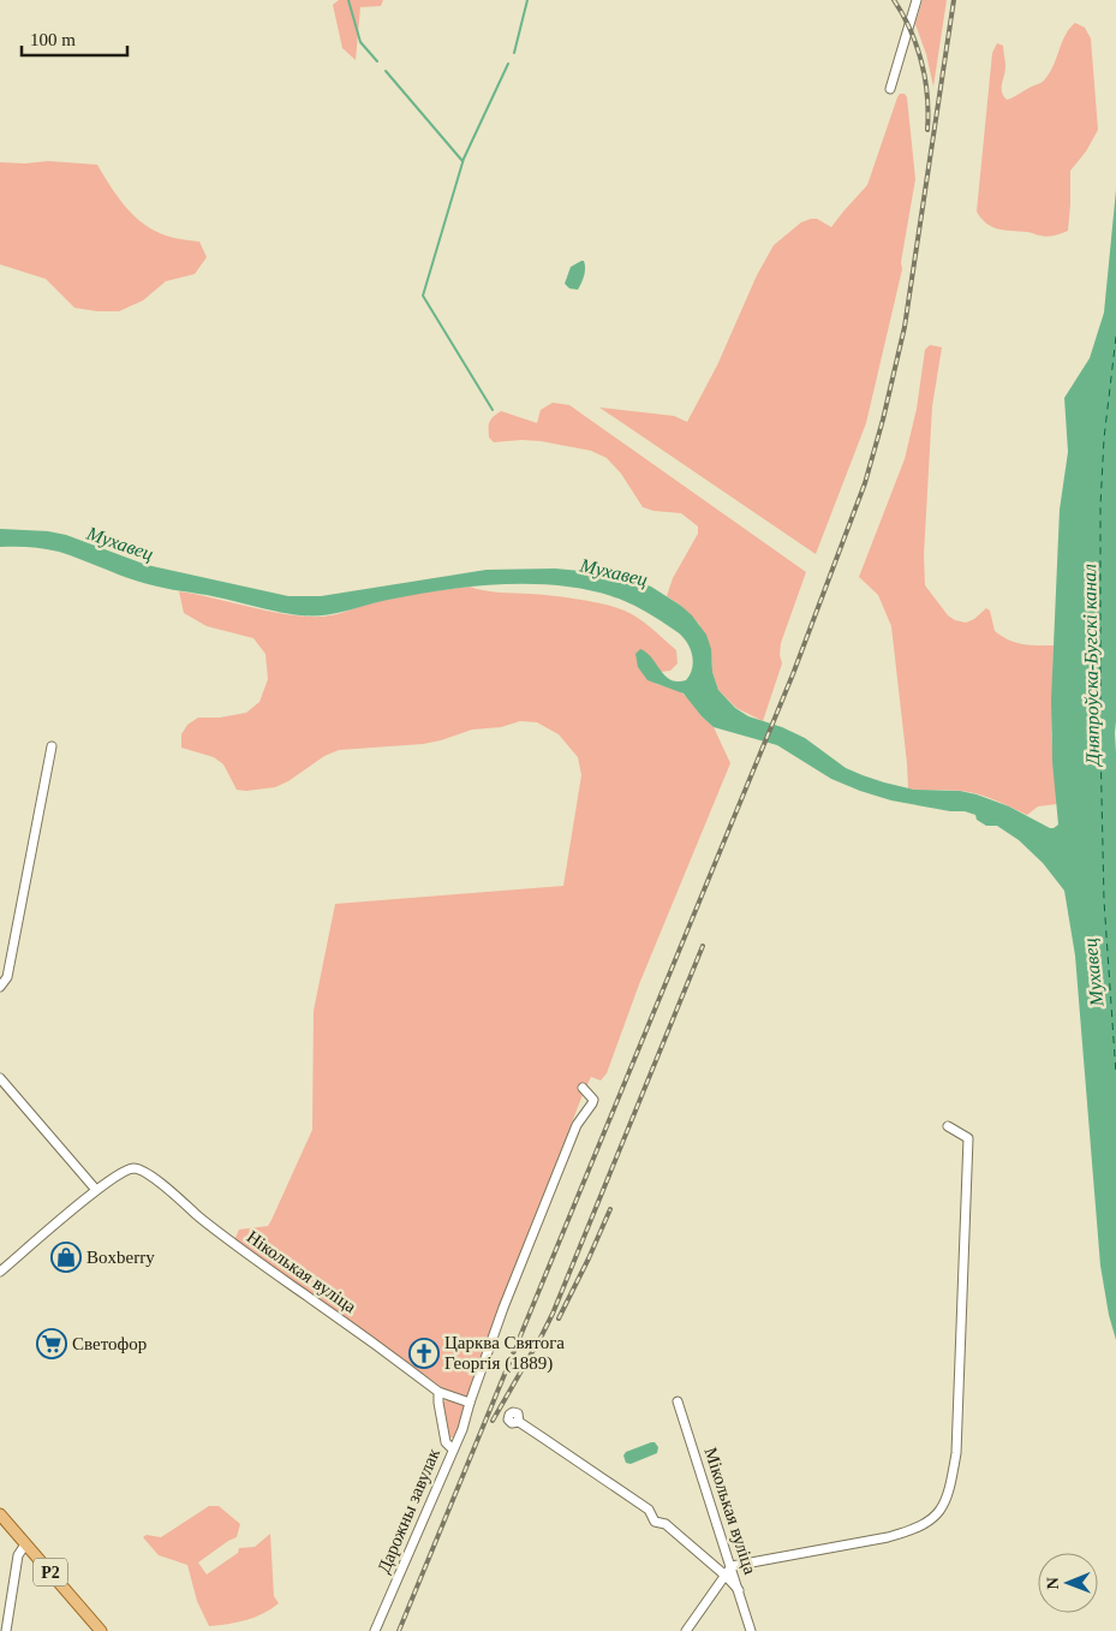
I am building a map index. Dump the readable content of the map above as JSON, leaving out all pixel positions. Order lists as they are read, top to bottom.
{
  "streets": {
    "main road": ["Р2"],
    "street": ["Ніколькая вуліца", "Дарожны завулак", "Міколькая вуліца"]
  },
  "water": ["Мухавец", "Дняпроўска-Бугскі канал"],
  "places": {
    "shop": ["Boxberry"],
    "supermarket": ["Светофор"],
    "church": ["Царква Святога Георгія (1889)"]
  },
  "scale_bar": "100 m",
  "north": "left"
}
